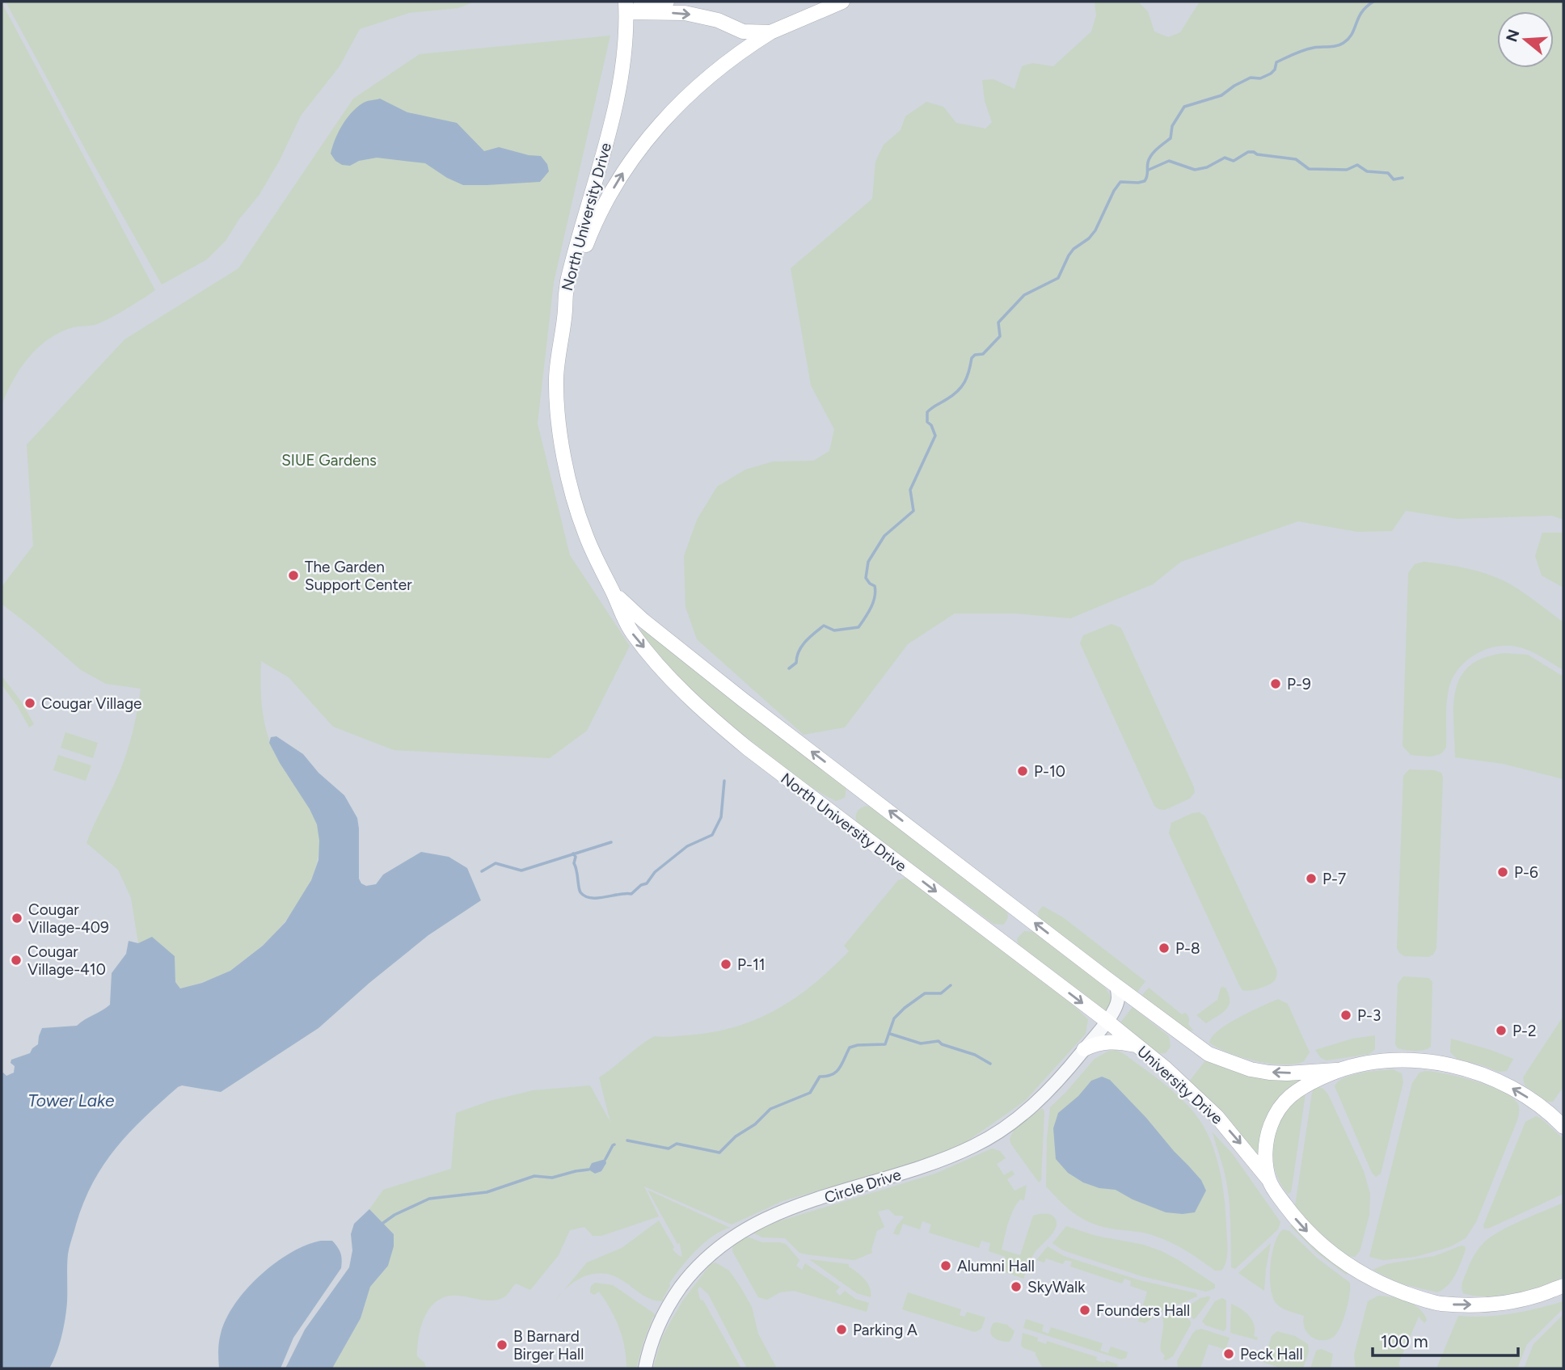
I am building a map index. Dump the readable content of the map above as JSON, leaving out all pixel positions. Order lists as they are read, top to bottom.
{
  "streets": {
    "main road": ["North University Drive", "University Drive"],
    "street": ["Circle Drive"]
  },
  "crossings": [
    ["North University Drive", "University Drive"],
    ["North University Drive", "Circle Drive"],
    ["University Drive", "Circle Drive"]
  ],
  "water": ["Tower Lake"],
  "parks": ["SIUE Gardens"],
  "places": [
    "The Garden Support Center",
    "P-9",
    "Cougar Village",
    "P-10",
    "P-6",
    "P-7",
    "Cougar Village-409",
    "P-8",
    "Cougar Village-410",
    "P-11",
    "P-3",
    "P-2",
    "Alumni Hall",
    "SkyWalk",
    "Founders Hall",
    "Parking A",
    "B Barnard Birger Hall",
    "Peck Hall"
  ],
  "scale_bar": "100 m",
  "north": "left"
}
